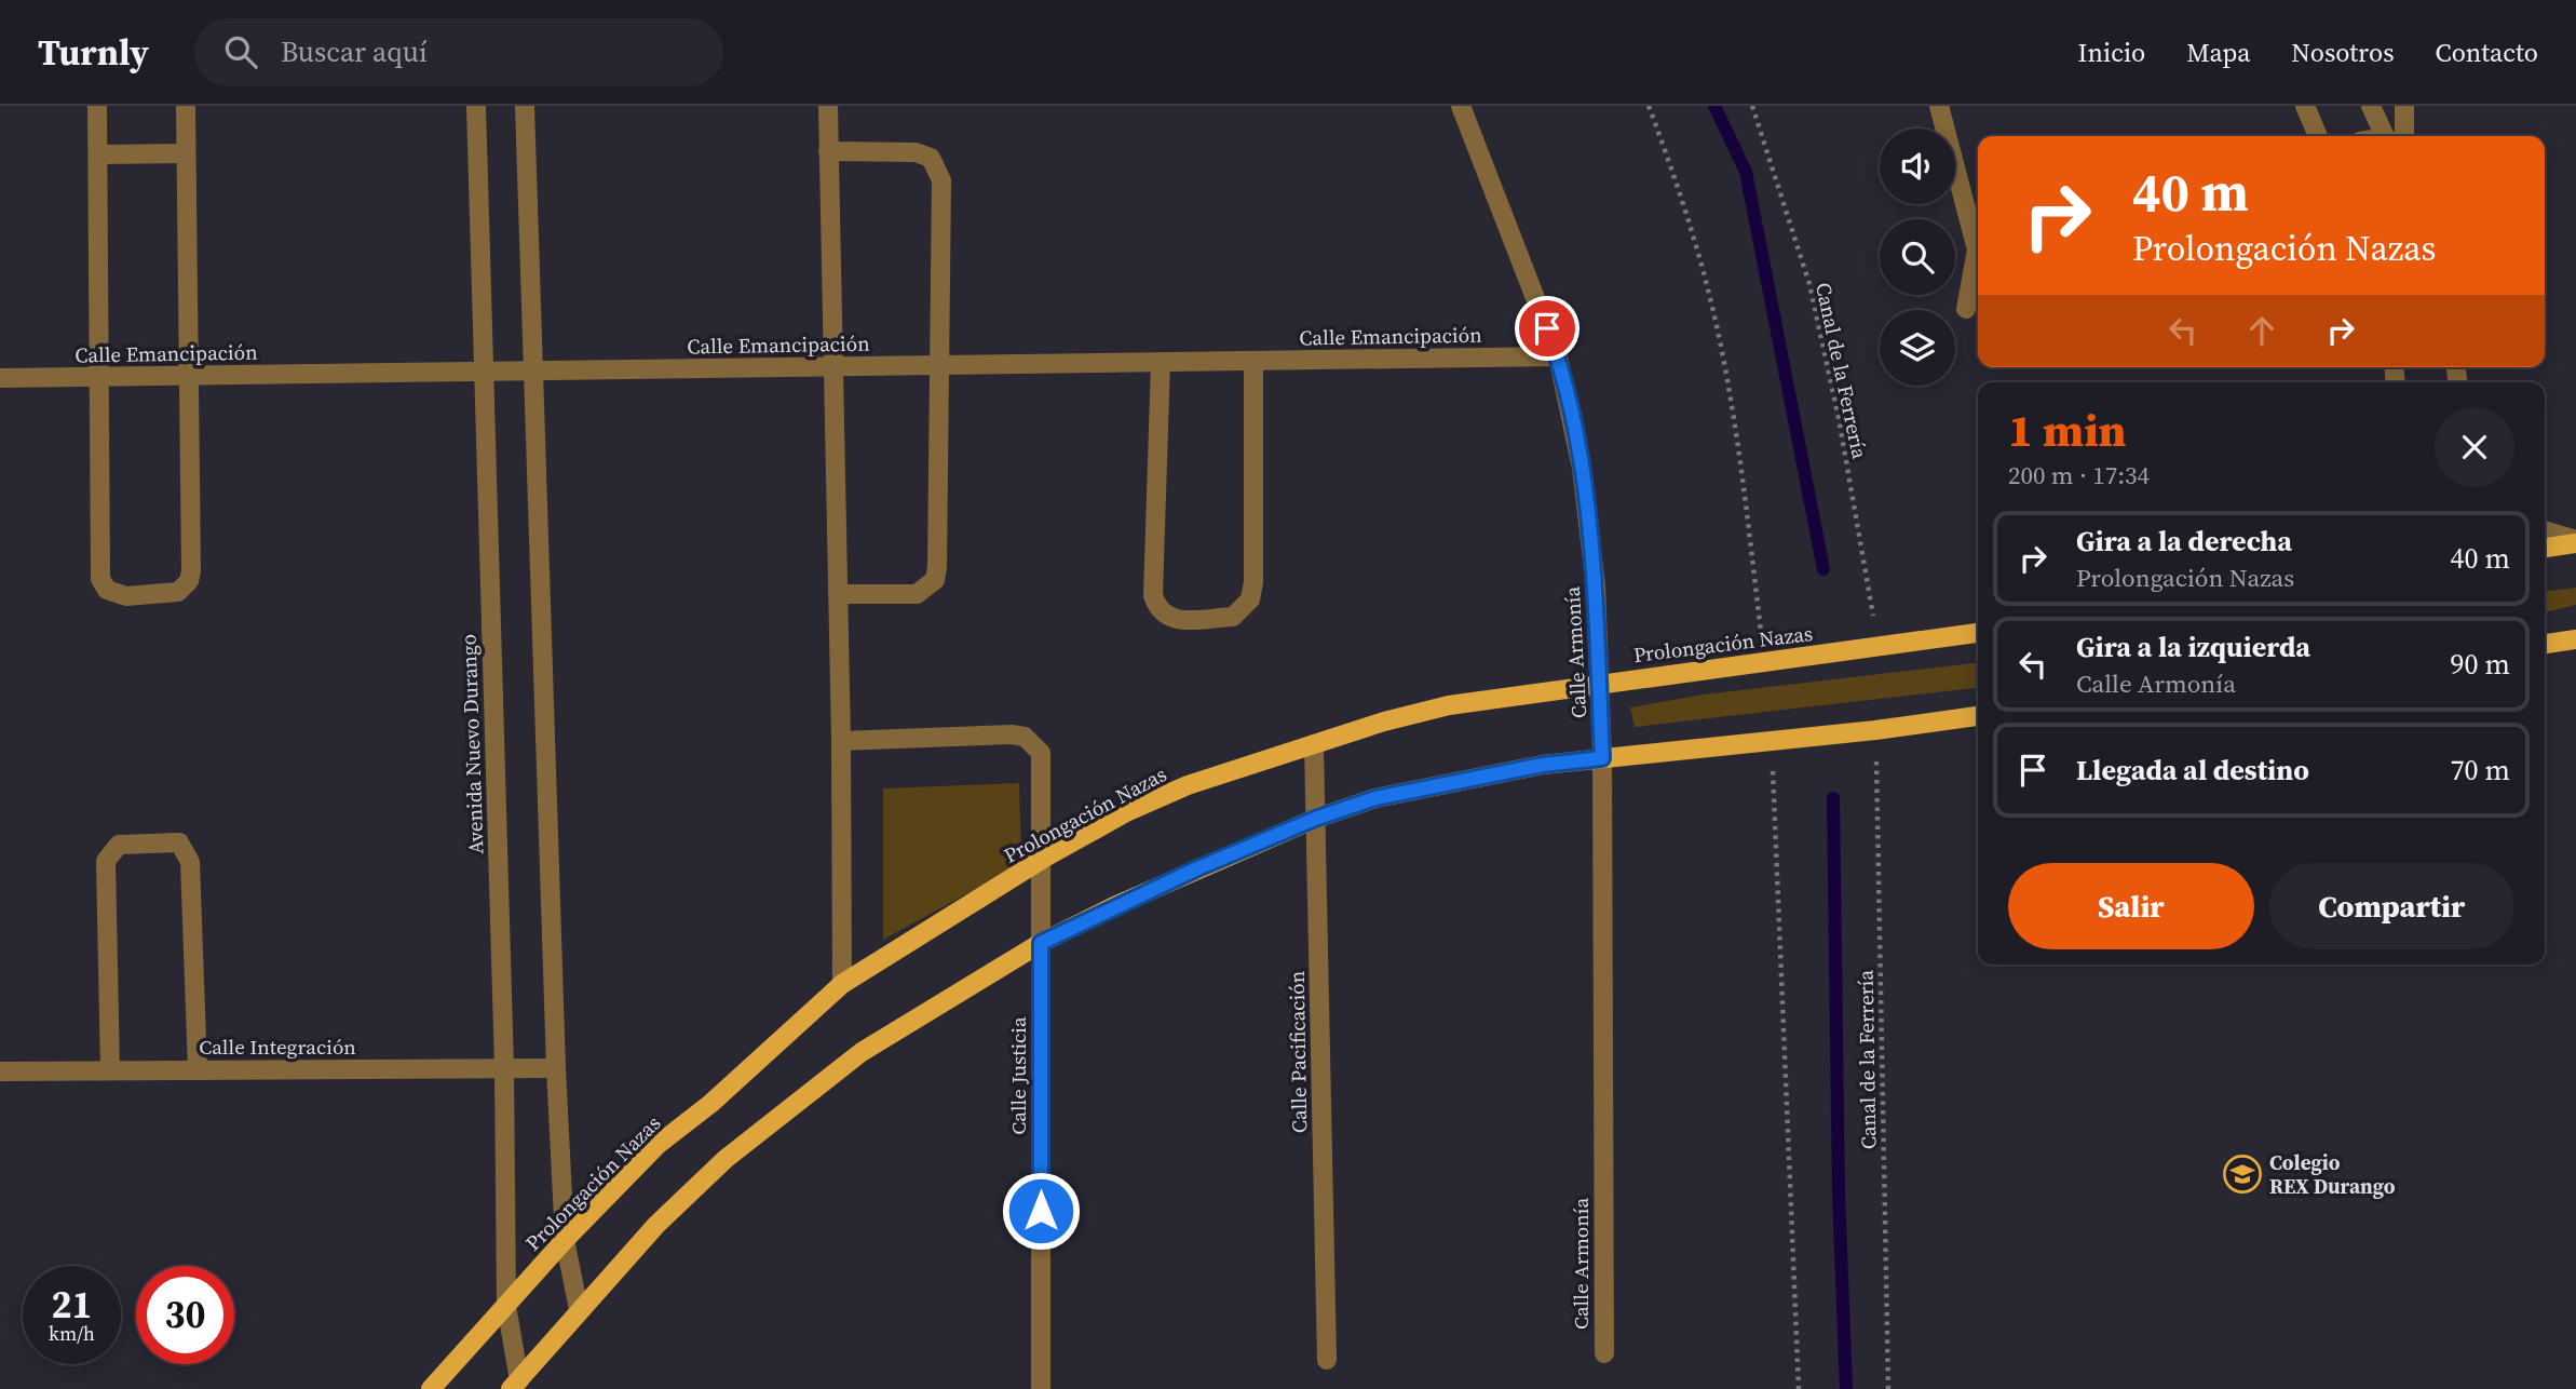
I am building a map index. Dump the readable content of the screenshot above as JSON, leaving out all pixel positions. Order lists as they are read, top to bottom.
{
  "streets": {
    "main road": ["Prolongación Nazas"],
    "street": [
      "Calle Emancipación",
      "Calle Armonía",
      "Avenida Nuevo Durango",
      "Calle Integración",
      "Calle Pacificación",
      "Calle Justicia"
    ],
    "path": ["Canal de la Ferrería"]
  },
  "crossings": [
    ["Calle Emancipación", "Calle Armonía"],
    ["Calle Emancipación", "Avenida Nuevo Durango"],
    ["Canal de la Ferrería", "Prolongación Nazas"],
    ["Prolongación Nazas", "Calle Armonía"],
    ["Prolongación Nazas", "Avenida Nuevo Durango"],
    ["Prolongación Nazas", "Calle Pacificación"],
    ["Prolongación Nazas", "Calle Justicia"],
    ["Avenida Nuevo Durango", "Calle Integración"]
  ],
  "places": {
    "school or university": ["Colegio REX Durango"]
  },
  "page": {
    "header": "Turnly",
    "search": "Buscar aquí",
    "nav": [
      "Inicio",
      "Mapa",
      "Nosotros",
      "Contacto"
    ],
    "turn": ["40 m", "Prolongación Nazas"],
    "heading": ["1 min", "200 m · 17:34"],
    "list": [
      {
        "name": "Gira a la derecha",
        "note": "Prolongación Nazas",
        "value": "40 m"
      },
      {
        "name": "Gira a la izquierda",
        "note": "Calle Armonía",
        "value": "90 m"
      },
      {
        "name": "Llegada al destino",
        "value": "70 m"
      }
    ],
    "buttons": ["Salir", "Compartir"],
    "speed": "21 km/h",
    "limit": "30"
  }
}
